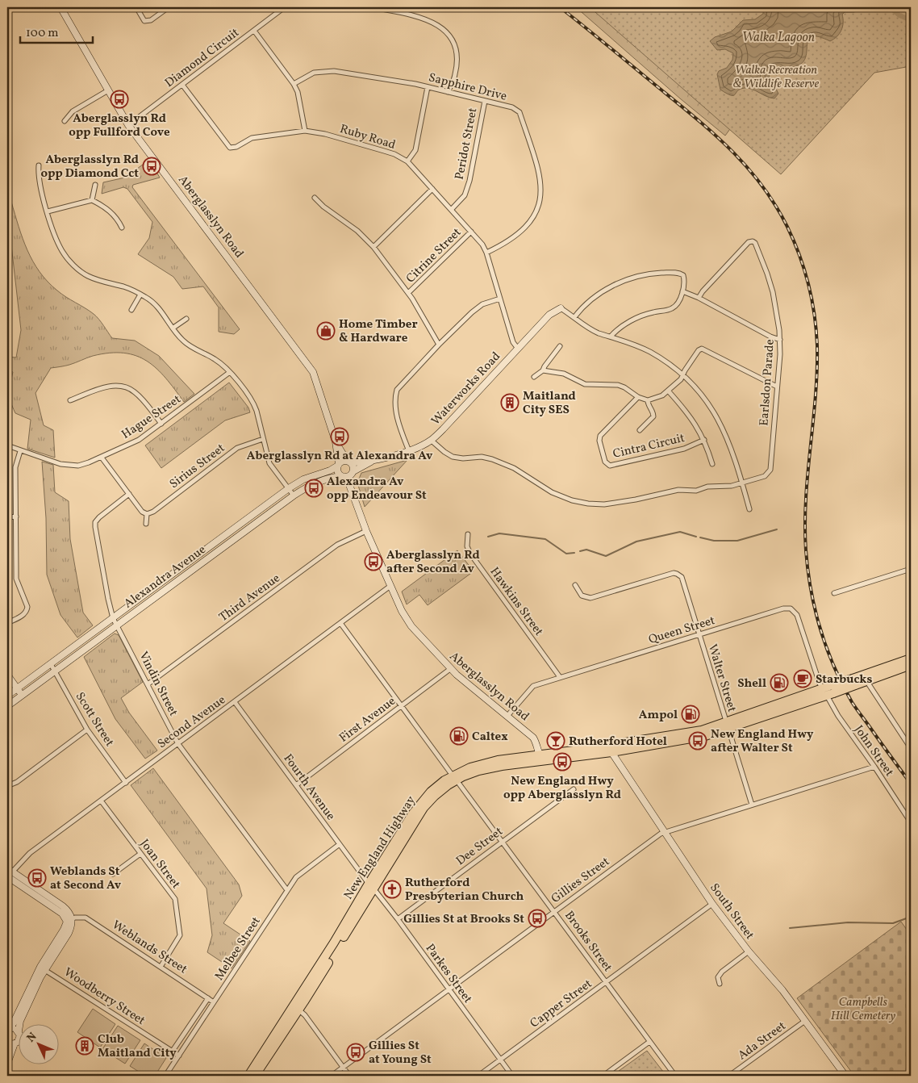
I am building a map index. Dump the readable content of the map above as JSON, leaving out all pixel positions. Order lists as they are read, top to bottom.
{
  "streets": {
    "highway": ["New England Highway"],
    "main road": [
      "Aberglasslyn Road",
      "Waterworks Road",
      "Alexandra Avenue",
      "South Street"
    ],
    "street": [
      "Diamond Circuit",
      "Sapphire Drive",
      "Ruby Road",
      "Peridot Street",
      "Citrine Street",
      "Earlsdon Parade",
      "Hague Street",
      "Cintra Circuit",
      "Sirius Street",
      "Third Avenue",
      "Hawkins Street",
      "Queen Street",
      "Walter Street",
      "Vindin Street",
      "Scott Street",
      "First Avenue",
      "Second Avenue",
      "John Street",
      "Fourth Avenue",
      "Dee Street",
      "Joan Street",
      "Gillies Street",
      "Brooks Street",
      "Weblands Street",
      "Melbee Street",
      "Parkes Street",
      "Woodberry Street",
      "Capper Street",
      "Ada Street"
    ]
  },
  "crossings": [
    ["Diamond Circuit", "Ruby Road"],
    ["Diamond Circuit", "Aberglasslyn Road"],
    ["Sapphire Drive", "Ruby Road"],
    ["Sapphire Drive", "Peridot Street"],
    ["Ruby Road", "Peridot Street"],
    ["Ruby Road", "Citrine Street"],
    ["Ruby Road", "Waterworks Road"],
    ["Aberglasslyn Road", "Waterworks Road"],
    ["Aberglasslyn Road", "Alexandra Avenue"],
    ["Aberglasslyn Road", "Third Avenue"],
    ["Aberglasslyn Road", "Queen Street"],
    ["Aberglasslyn Road", "First Avenue"],
    ["Aberglasslyn Road", "Second Avenue"],
    ["Aberglasslyn Road", "New England Highway"],
    ["Earlsdon Parade", "Waterworks Road"],
    ["Waterworks Road", "Alexandra Avenue"],
    ["Alexandra Avenue", "Vindin Street"],
    ["Alexandra Avenue", "Scott Street"],
    ["Third Avenue", "Vindin Street"],
    ["Hawkins Street", "Queen Street"],
    ["Queen Street", "Walter Street"],
    ["Queen Street", "John Street"],
    ["Queen Street", "New England Highway"],
    ["Walter Street", "New England Highway"],
    ["Walter Street", "Gillies Street"],
    ["Vindin Street", "Second Avenue"],
    ["Vindin Street", "Melbee Street"],
    ["Scott Street", "Second Avenue"],
    ["First Avenue", "Fourth Avenue"],
    ["First Avenue", "Brooks Street"],
    ["Second Avenue", "Fourth Avenue"],
    ["Second Avenue", "Joan Street"],
    ["Second Avenue", "Brooks Street"],
    ["John Street", "New England Highway"],
    ["John Street", "Gillies Street"],
    ["Fourth Avenue", "New England Highway"],
    ["Fourth Avenue", "Melbee Street"],
    ["Fourth Avenue", "Parkes Street"],
    ["Dee Street", "Brooks Street"],
    ["Dee Street", "Parkes Street"],
    ["New England Highway", "South Street"],
    ["New England Highway", "Brooks Street"],
    ["New England Highway", "Parkes Street"],
    ["Joan Street", "Weblands Street"],
    ["Gillies Street", "South Street"],
    ["Gillies Street", "Brooks Street"],
    ["Gillies Street", "Parkes Street"],
    ["South Street", "Capper Street"],
    ["South Street", "Ada Street"],
    ["Brooks Street", "Capper Street"],
    ["Weblands Street", "Melbee Street"],
    ["Melbee Street", "Woodberry Street"],
    ["Parkes Street", "Capper Street"]
  ],
  "water": ["Walka Lagoon"],
  "parks": ["Walka Recreation & Wildlife Reserve", "Campbells Hill Cemetery"],
  "places": {
    "bus stop": [
      "Aberglasslyn Rd opp Fullford Cove",
      "Aberglasslyn Rd opp Diamond Cct",
      "Aberglasslyn Rd at Alexandra Av",
      "Alexandra Av opp Endeavour St",
      "Aberglasslyn Rd after Second Av",
      "New England Hwy after Walter St",
      "New England Hwy opp Aberglasslyn Rd",
      "Weblands St at Second Av",
      "Gillies St at Brooks St",
      "Gillies St at Young St"
    ],
    "shop": ["Home Timber & Hardware"],
    "building": ["Maitland City SES", "Club Maitland City"],
    "cafe": ["Starbucks"],
    "fuel station": ["Shell", "Ampol", "Caltex"],
    "bar": ["Rutherford Hotel"],
    "church": ["Rutherford Presbyterian Church"]
  },
  "scale_bar": "100 m",
  "north": "top left"
}
